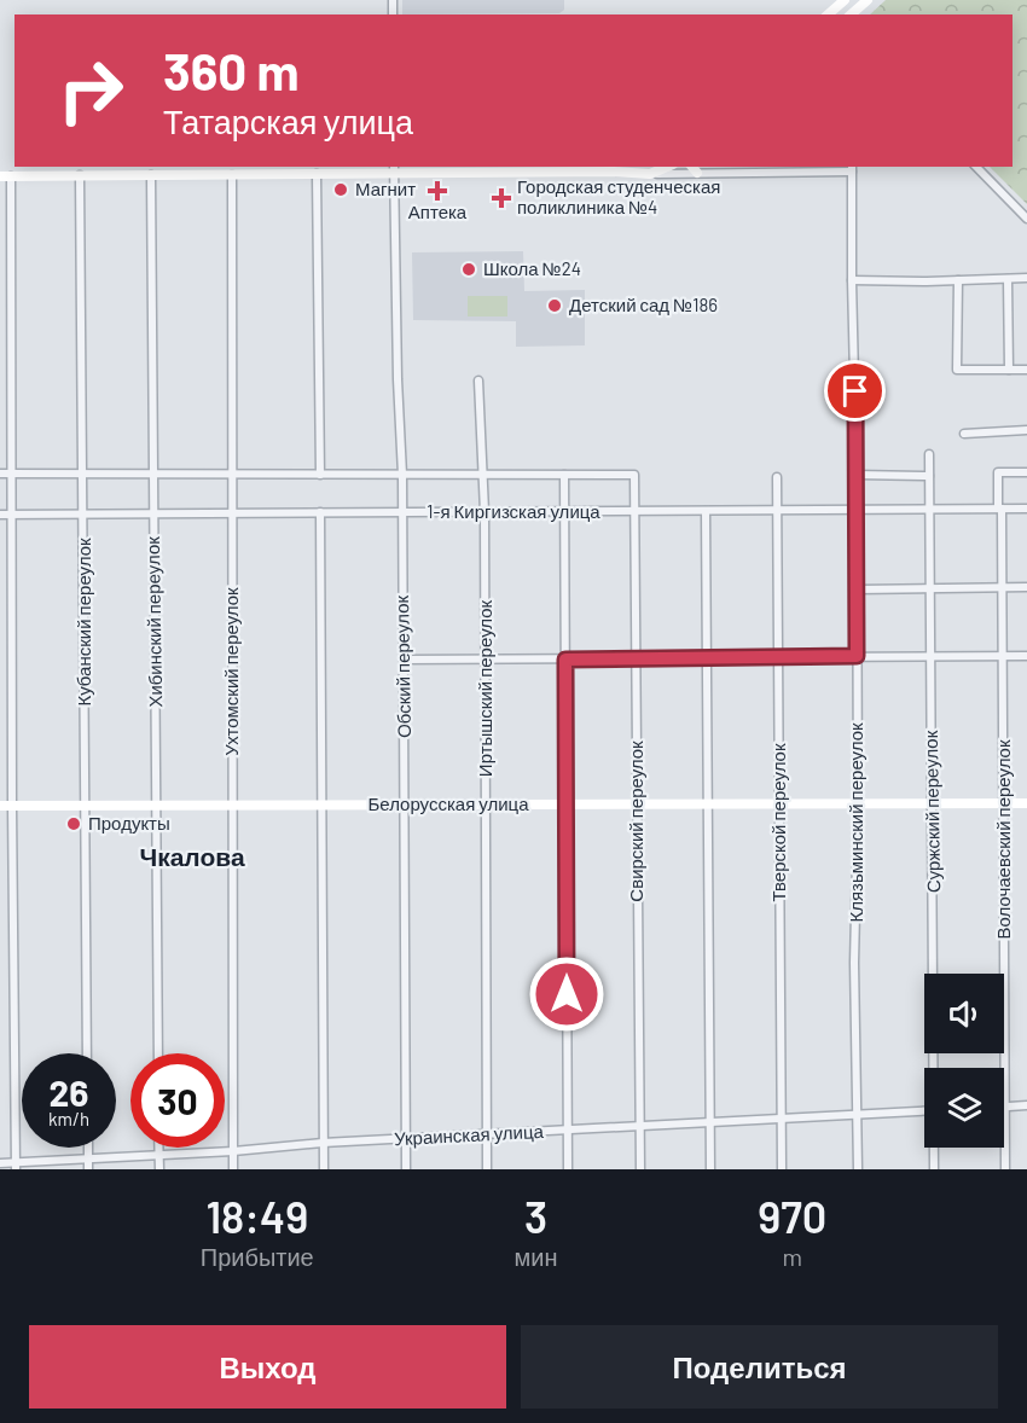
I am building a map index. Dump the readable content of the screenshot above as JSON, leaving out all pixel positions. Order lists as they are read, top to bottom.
{
  "streets": {
    "main road": ["Белорусская улица"],
    "street": [
      "1-я Киргизская улица",
      "Кубанский переулок",
      "Хибинский переулок",
      "Обский переулок",
      "Ухтомский переулок",
      "Иртышский переулок",
      "Суржский переулок",
      "Свирский переулок",
      "Тверской переулок",
      "Клязьминский переулок",
      "Волочаевский переулок",
      "Украинская улица"
    ]
  },
  "crossings": [
    ["1-я Киргизская улица", "Кубанский переулок"],
    ["1-я Киргизская улица", "Хибинский переулок"],
    ["1-я Киргизская улица", "Обский переулок"],
    ["1-я Киргизская улица", "Ухтомский переулок"],
    ["1-я Киргизская улица", "Иртышский переулок"],
    ["1-я Киргизская улица", "Суржский переулок"],
    ["1-я Киргизская улица", "Свирский переулок"],
    ["1-я Киргизская улица", "Тверской переулок"],
    ["1-я Киргизская улица", "Клязьминский переулок"],
    ["1-я Киргизская улица", "Волочаевский переулок"],
    ["Кубанский переулок", "Белорусская улица"],
    ["Хибинский переулок", "Белорусская улица"],
    ["Обский переулок", "Белорусская улица"],
    ["Обский переулок", "Украинская улица"],
    ["Ухтомский переулок", "Белорусская улица"],
    ["Ухтомский переулок", "Украинская улица"],
    ["Иртышский переулок", "Белорусская улица"],
    ["Иртышский переулок", "Украинская улица"],
    ["Белорусская улица", "Суржский переулок"],
    ["Белорусская улица", "Свирский переулок"],
    ["Белорусская улица", "Тверской переулок"],
    ["Белорусская улица", "Клязьминский переулок"],
    ["Белорусская улица", "Волочаевский переулок"],
    ["Свирский переулок", "Украинская улица"],
    ["Тверской переулок", "Украинская улица"],
    ["Клязьминский переулок", "Украинская улица"]
  ],
  "districts": ["Чкалова"],
  "places": {
    "other": [
      "Магнит",
      "Школа №24",
      "Детский сад №186",
      "Продукты"
    ],
    "health": ["Аптека", "Городская студенческая поликлиника №4"]
  },
  "page": {
    "turn": ["360 m", "Татарская улица"],
    "speed": "26 km/h",
    "limit": "30",
    "eta": [
      "18:49",
      "Прибытие",
      "3",
      "мин",
      "970",
      "m"
    ],
    "buttons": ["Выход", "Поделиться"]
  }
}
